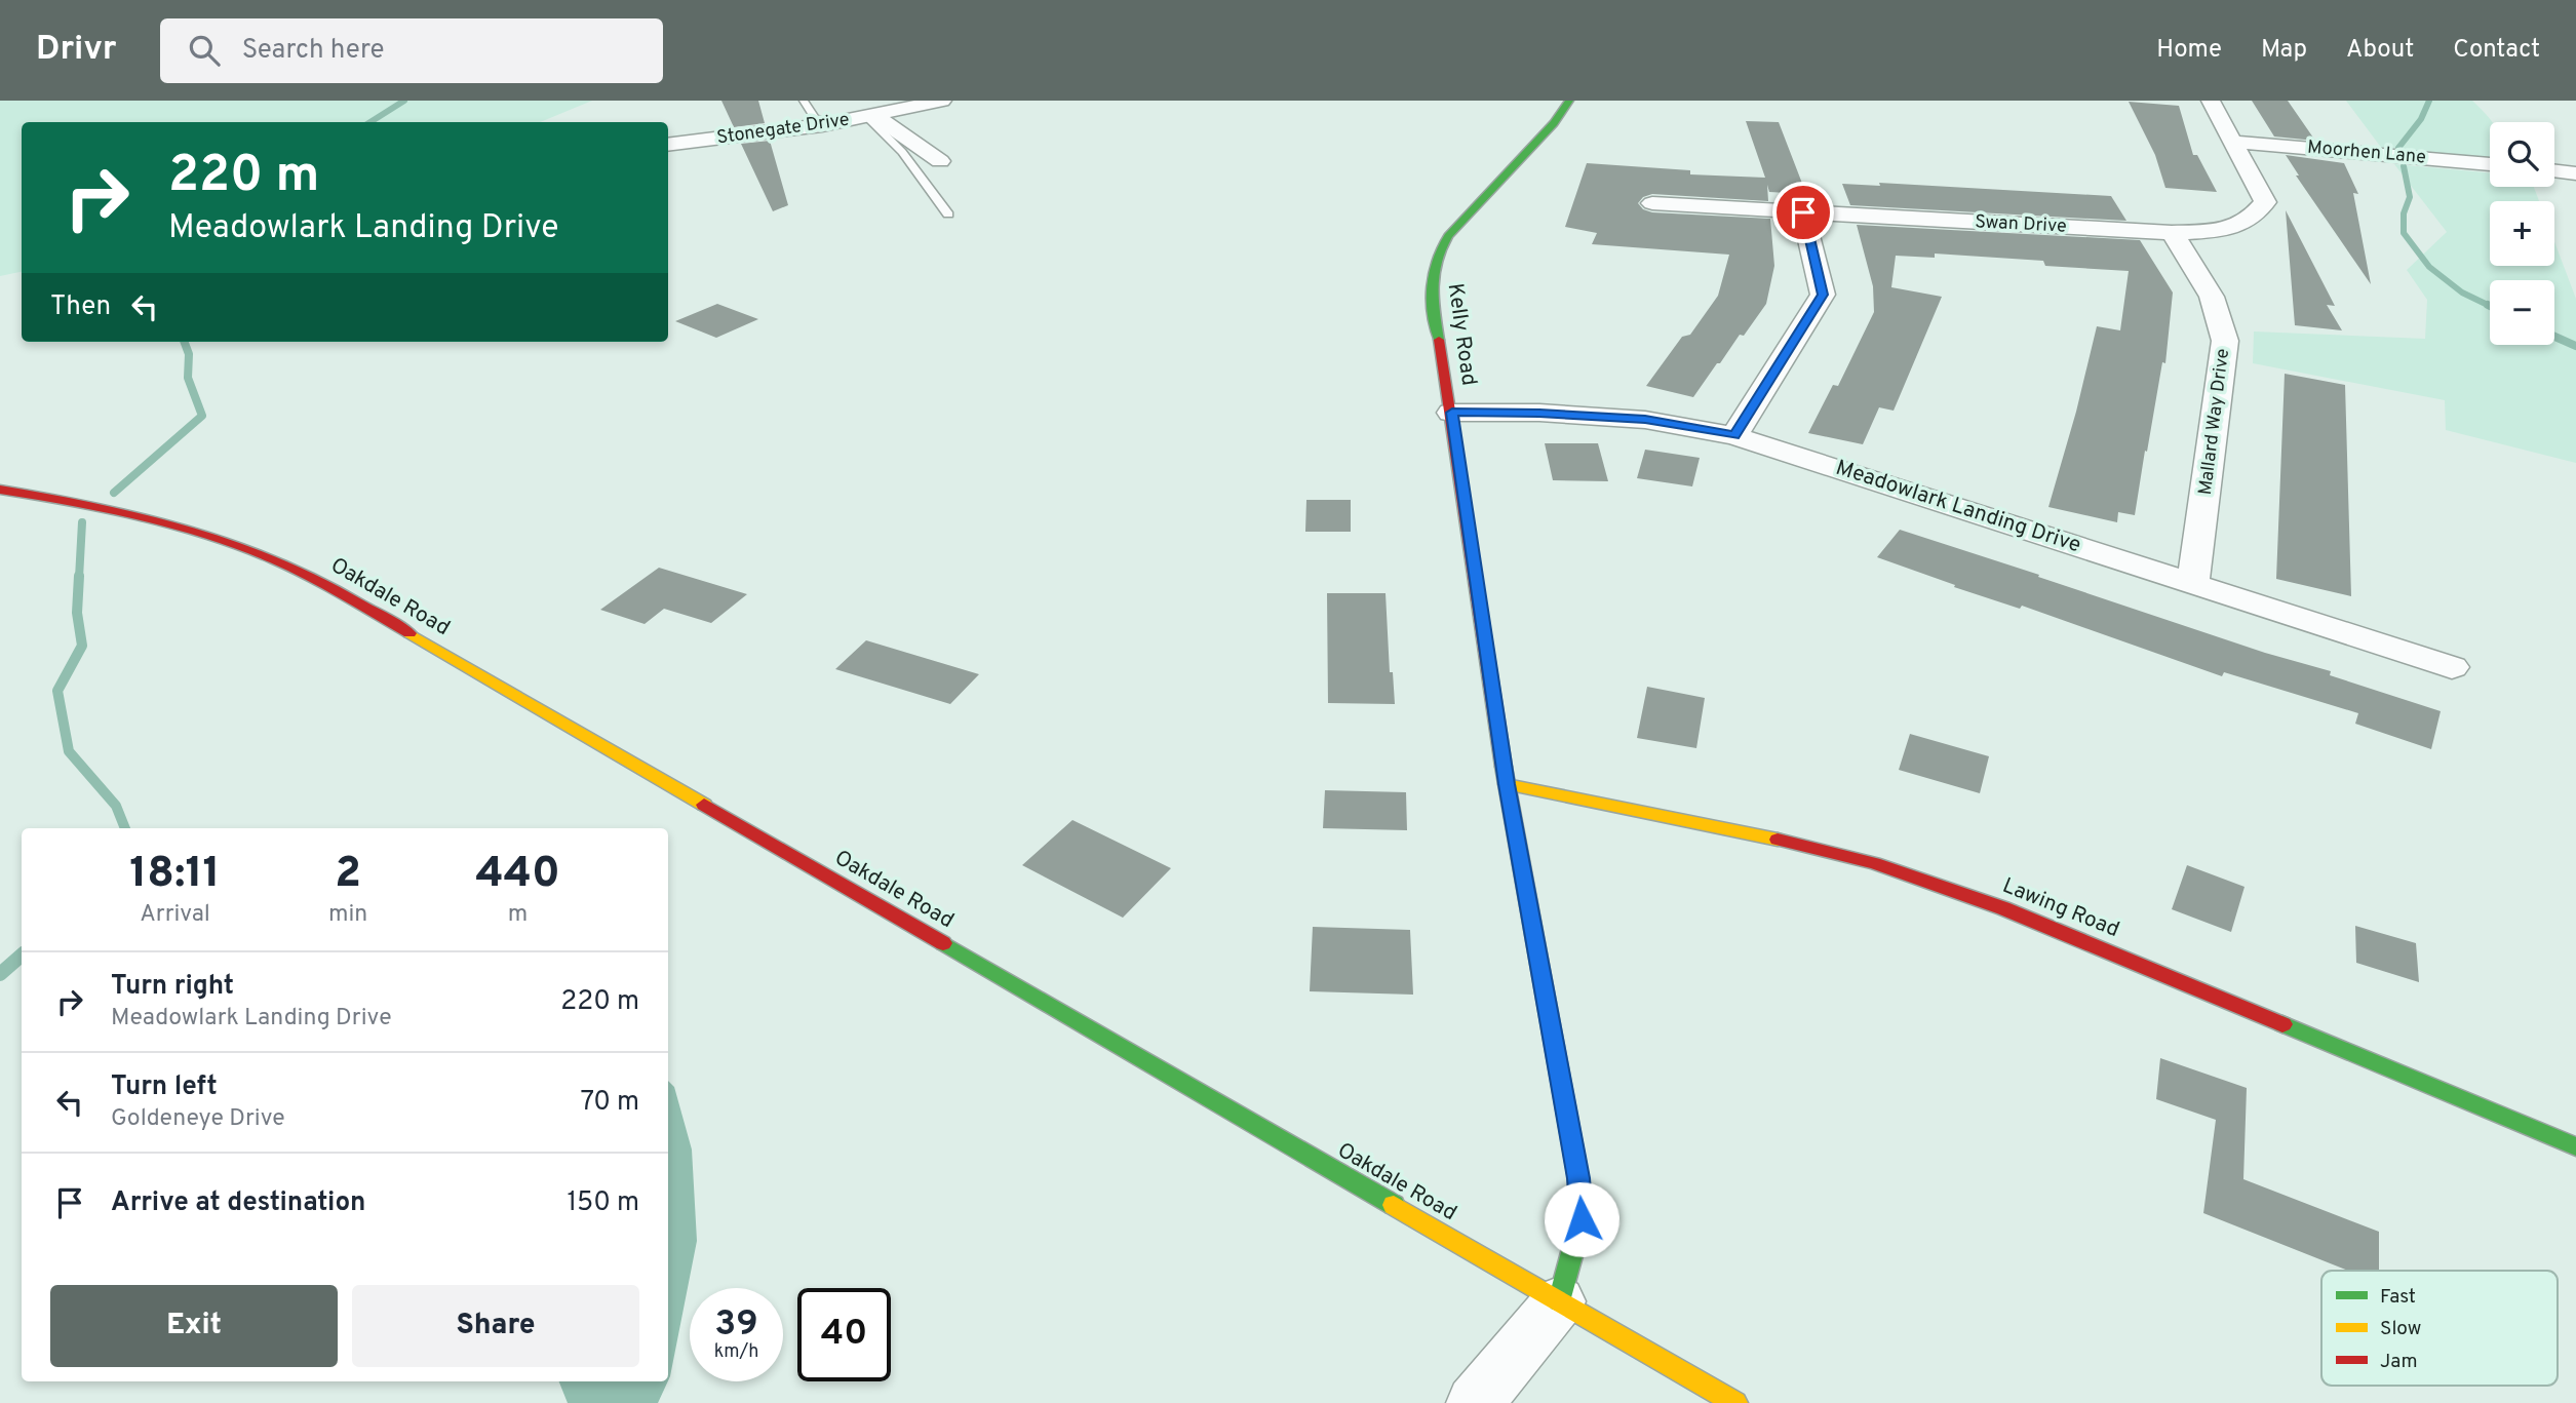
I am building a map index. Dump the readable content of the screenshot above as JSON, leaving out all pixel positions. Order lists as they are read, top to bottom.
{
  "streets": {
    "street": [
      "Stonegate Drive",
      "Moorhen Lane",
      "Swan Drive",
      "Kelly Road",
      "Mallard Way Drive",
      "Meadowlark Landing Drive",
      "Oakdale Road",
      "Lawing Road"
    ]
  },
  "crossings": [
    ["Moorhen Lane", "Swan Drive"],
    ["Swan Drive", "Mallard Way Drive"],
    ["Kelly Road", "Meadowlark Landing Drive"],
    ["Kelly Road", "Oakdale Road"],
    ["Kelly Road", "Lawing Road"],
    ["Mallard Way Drive", "Meadowlark Landing Drive"]
  ],
  "legend": ["Fast", "Slow", "Jam"],
  "page": {
    "header": "Drivr",
    "search": "Search here",
    "nav": [
      "Home",
      "Map",
      "About",
      "Contact"
    ],
    "map_buttons": ["+", "−"],
    "turn": ["220 m", "Meadowlark Landing Drive"],
    "then": "Then",
    "eta": [
      "18:11",
      "Arrival",
      "2",
      "min",
      "440",
      "m"
    ],
    "list": [
      {
        "name": "Turn right",
        "note": "Meadowlark Landing Drive",
        "value": "220 m"
      },
      {
        "name": "Turn left",
        "note": "Goldeneye Drive",
        "value": "70 m"
      },
      {
        "name": "Arrive at destination",
        "value": "150 m"
      }
    ],
    "buttons": ["Exit", "Share"],
    "speed": "39 km/h",
    "limit": "40"
  }
}
